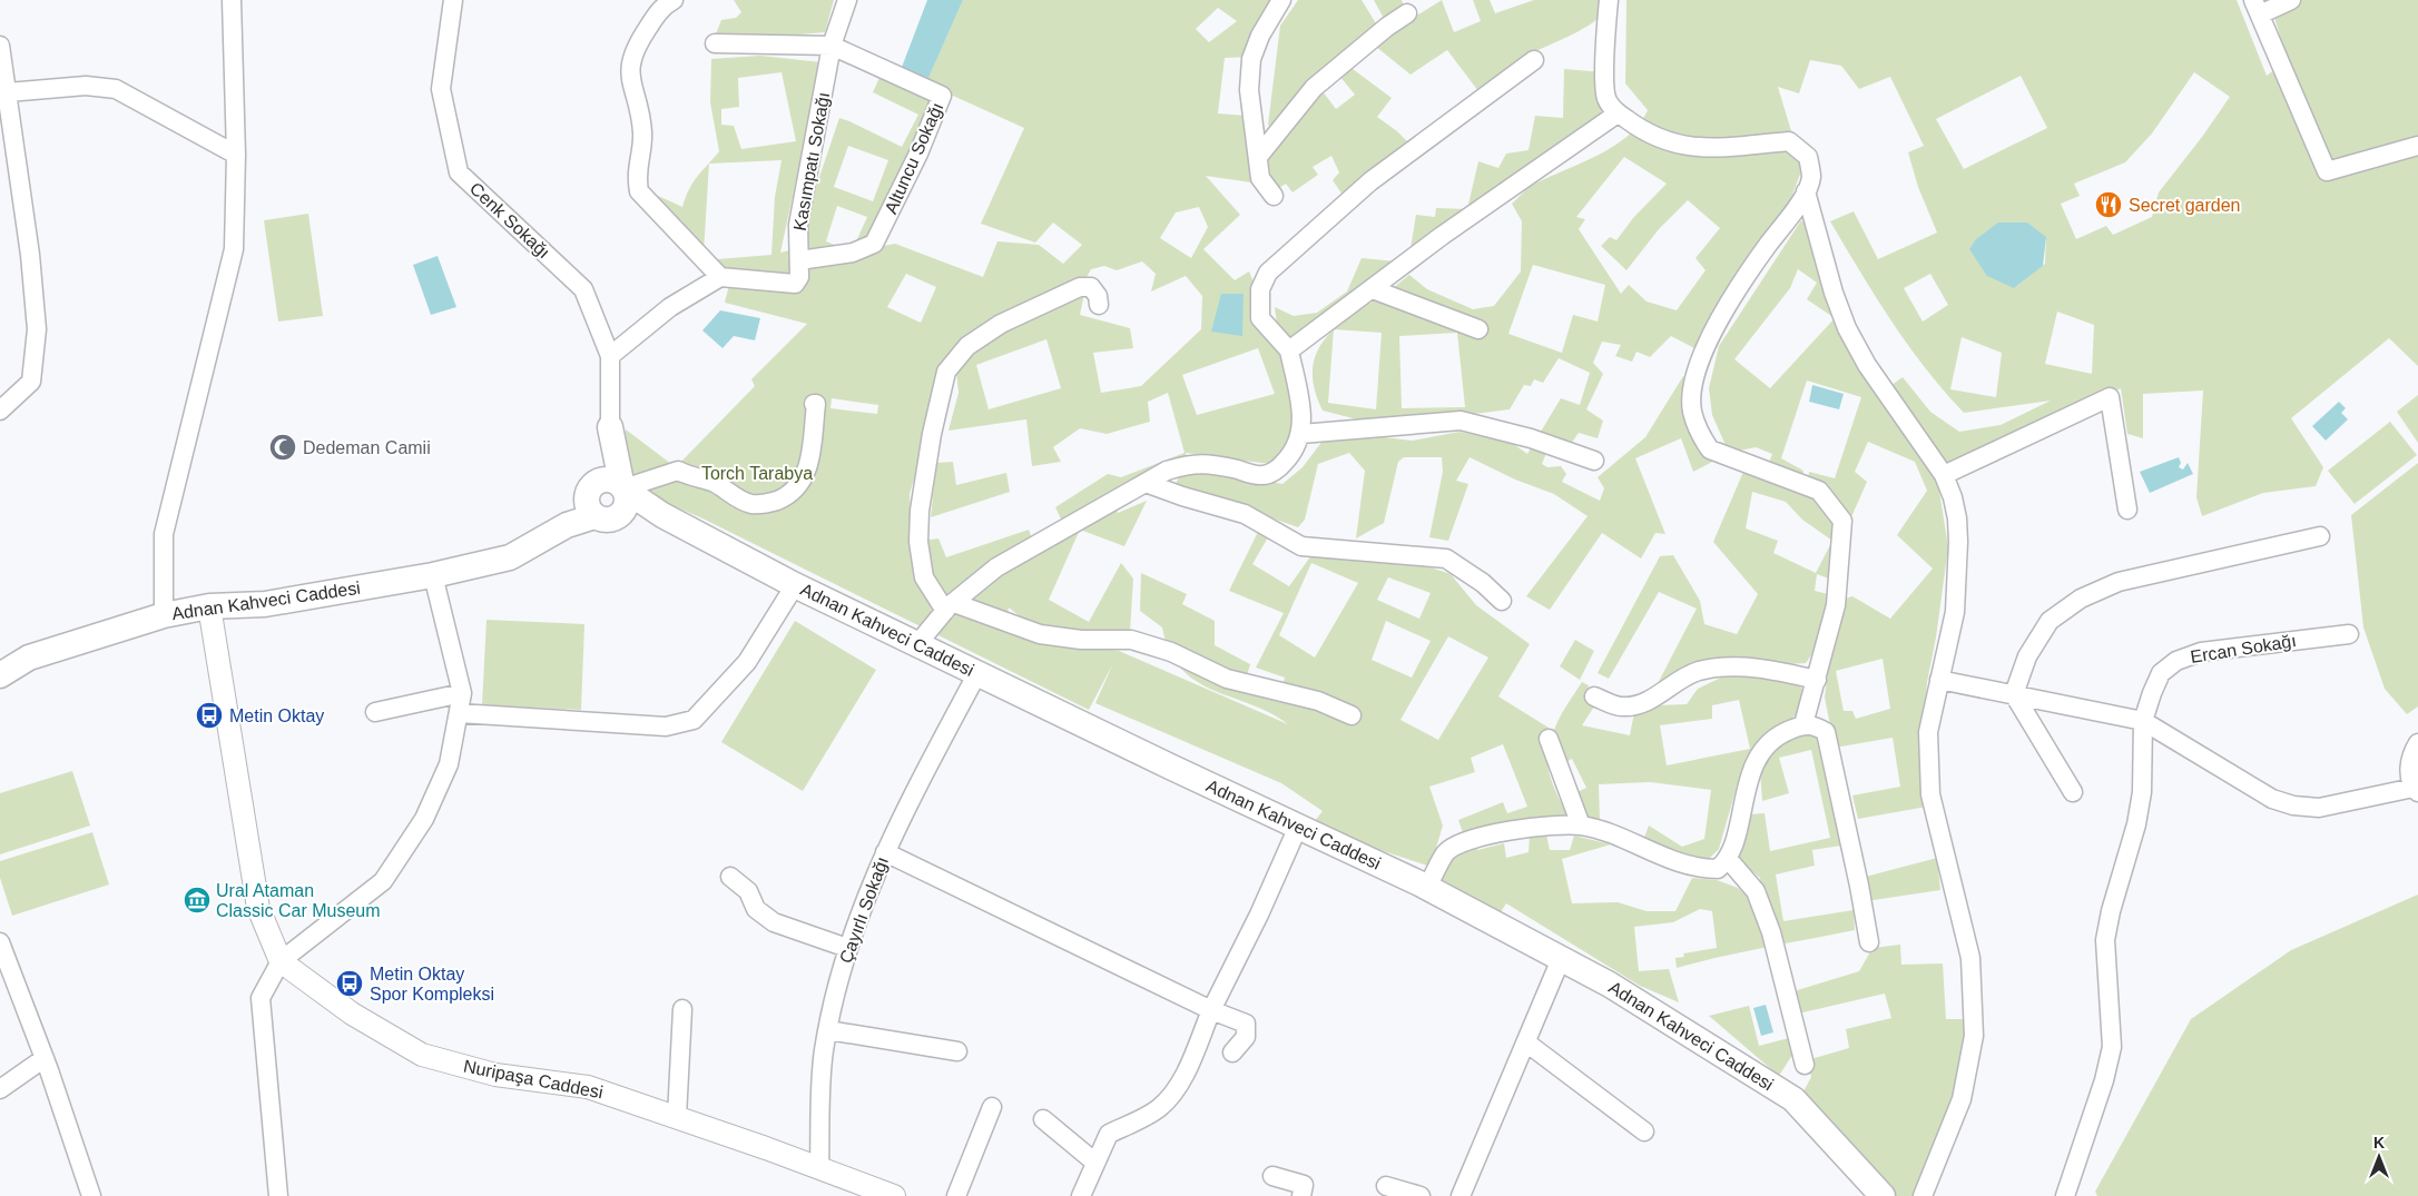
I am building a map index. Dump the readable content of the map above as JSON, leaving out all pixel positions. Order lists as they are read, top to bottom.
{
  "streets": {
    "main road": ["Adnan Kahveci Caddesi"],
    "street": [
      "Altuncu Sokağı",
      "Kasımpatı Sokağı",
      "Cenk Sokağı",
      "Ercan Sokağı",
      "Çayırlı Sokağı",
      "Nuripaşa Caddesi"
    ]
  },
  "crossings": [
    ["Altuncu Sokağı", "Kasımpatı Sokağı"],
    ["Adnan Kahveci Caddesi", "Çayırlı Sokağı"],
    ["Çayırlı Sokağı", "Nuripaşa Caddesi"]
  ],
  "parks": ["Torch Tarabya"],
  "places": {
    "restaurant": ["Secret garden"],
    "mosque": ["Dedeman Camii"],
    "bus stop": ["Metin Oktay", "Metin Oktay Spor Kompleksi"],
    "museum": ["Ural Ataman Classic Car Museum"]
  },
  "north": "top"
}
